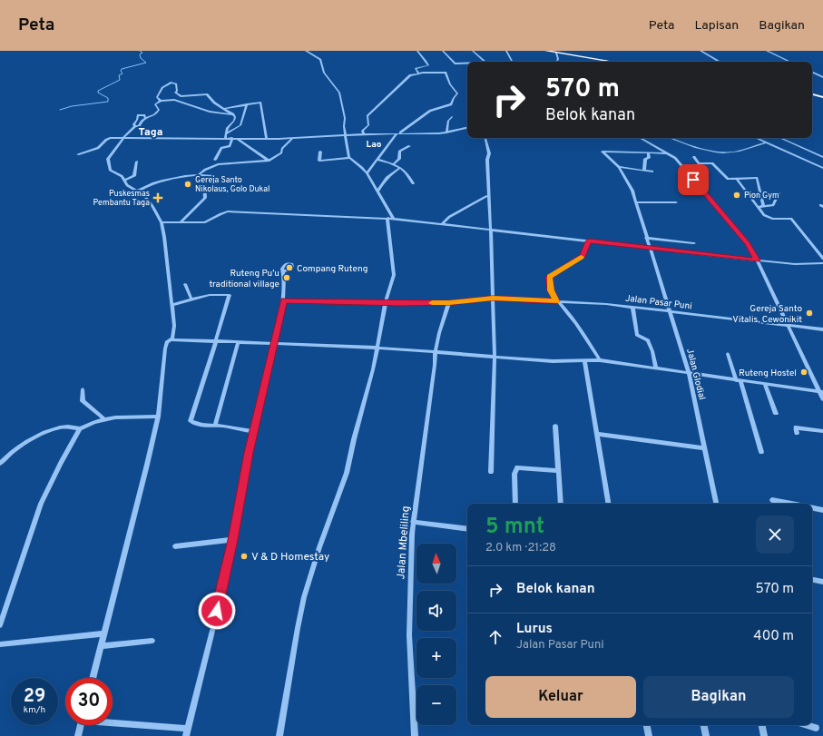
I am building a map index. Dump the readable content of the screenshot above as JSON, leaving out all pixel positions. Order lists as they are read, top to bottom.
{
  "streets": {
    "street": ["Jalan Pasar Puni", "Jalan Glodial", "Jalan Mbeliling"]
  },
  "crossings": [
    ["Jalan Pasar Puni", "Jalan Glodial"],
    ["Jalan Pasar Puni", "Jalan Mbeliling"]
  ],
  "districts": ["Taga", "Lao"],
  "places": {
    "other": [
      "Gereja Santo Nikolaus, Golo Dukal",
      "Pion Gym",
      "Compang Ruteng",
      "Ruteng Pu'u traditional village",
      "Gereja Santo Vitalis, Cewonikit",
      "Ruteng Hostel",
      "V & D Homestay"
    ],
    "health": ["Puskesmas Pembantu Taga"]
  },
  "north": "top",
  "page": {
    "header": "Peta",
    "nav": ["Peta", "Lapisan", "Bagikan"],
    "turn": ["570 m", "Belok kanan"],
    "heading": ["5 mnt", "2.0 km · 21:28"],
    "map_buttons": ["+", "−"],
    "list": [
      {
        "name": "Belok kanan",
        "value": "570 m"
      },
      {
        "name": "Lurus",
        "note": "Jalan Pasar Puni",
        "value": "400 m"
      }
    ],
    "buttons": ["Keluar", "Bagikan"],
    "speed": "29 km/h",
    "limit": "30"
  }
}
